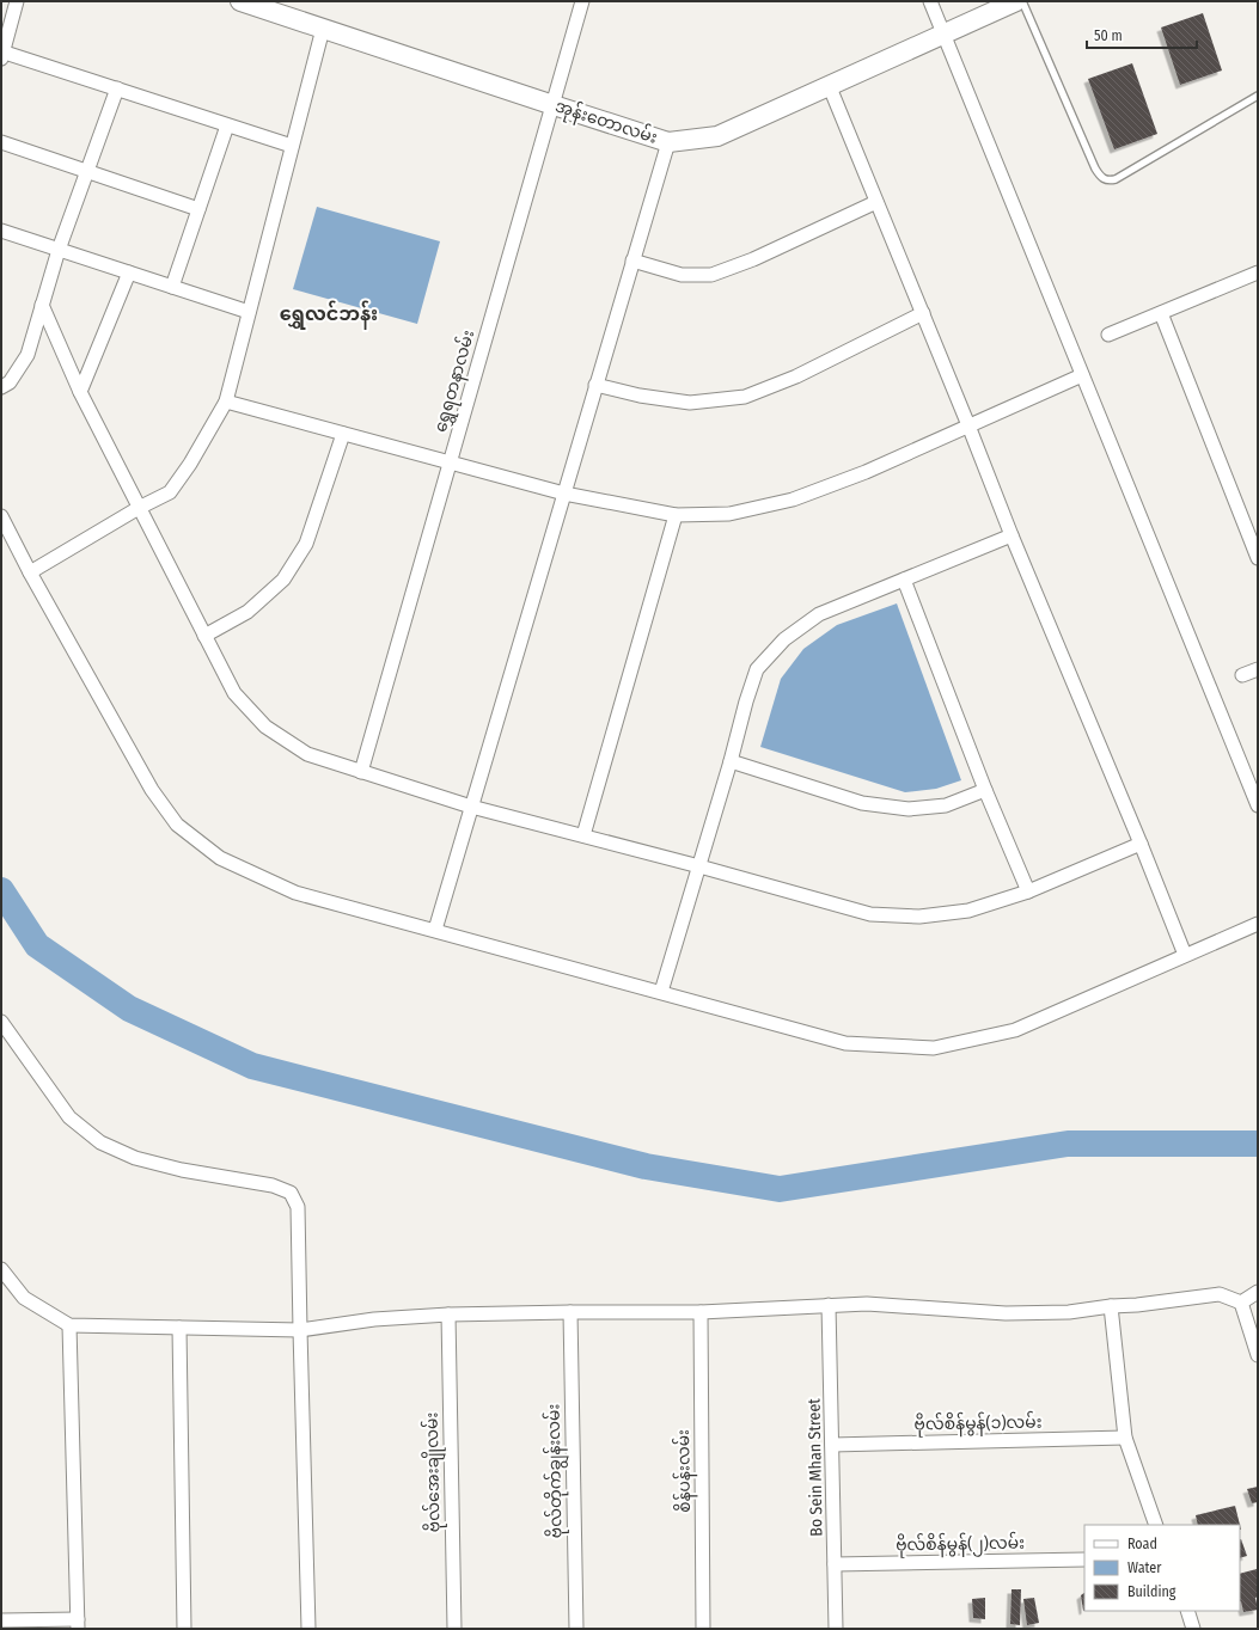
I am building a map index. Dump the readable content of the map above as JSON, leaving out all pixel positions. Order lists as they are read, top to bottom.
{
  "streets": {
    "street": [
      "အုန်းတောလမ်း",
      "ရွှေရတနာလမ်း",
      "ဗိုလ်စိန်မွန်(၁)လမ်း",
      "Bo Sein Mhan Street",
      "ဗိုလ်တိုက်ချွန်းလမ်း",
      "စိန်ပန်းလမ်း",
      "ဗိုလ်အေးချိုလမ်း",
      "ဗိုလ်စိန်မွန်(၂)လမ်း"
    ]
  },
  "crossings": [
    ["အုန်းတောလမ်း", "ရွှေရတနာလမ်း"],
    ["ဗိုလ်စိန်မွန်(၁)လမ်း", "Bo Sein Mhan Street"],
    ["Bo Sein Mhan Street", "ဗိုလ်စိန်မွန်(၂)လမ်း"]
  ],
  "districts": ["ရွှေလင်ဘန်း"],
  "legend": ["Road", "Water", "Building"],
  "scale_bar": "50 m"
}
